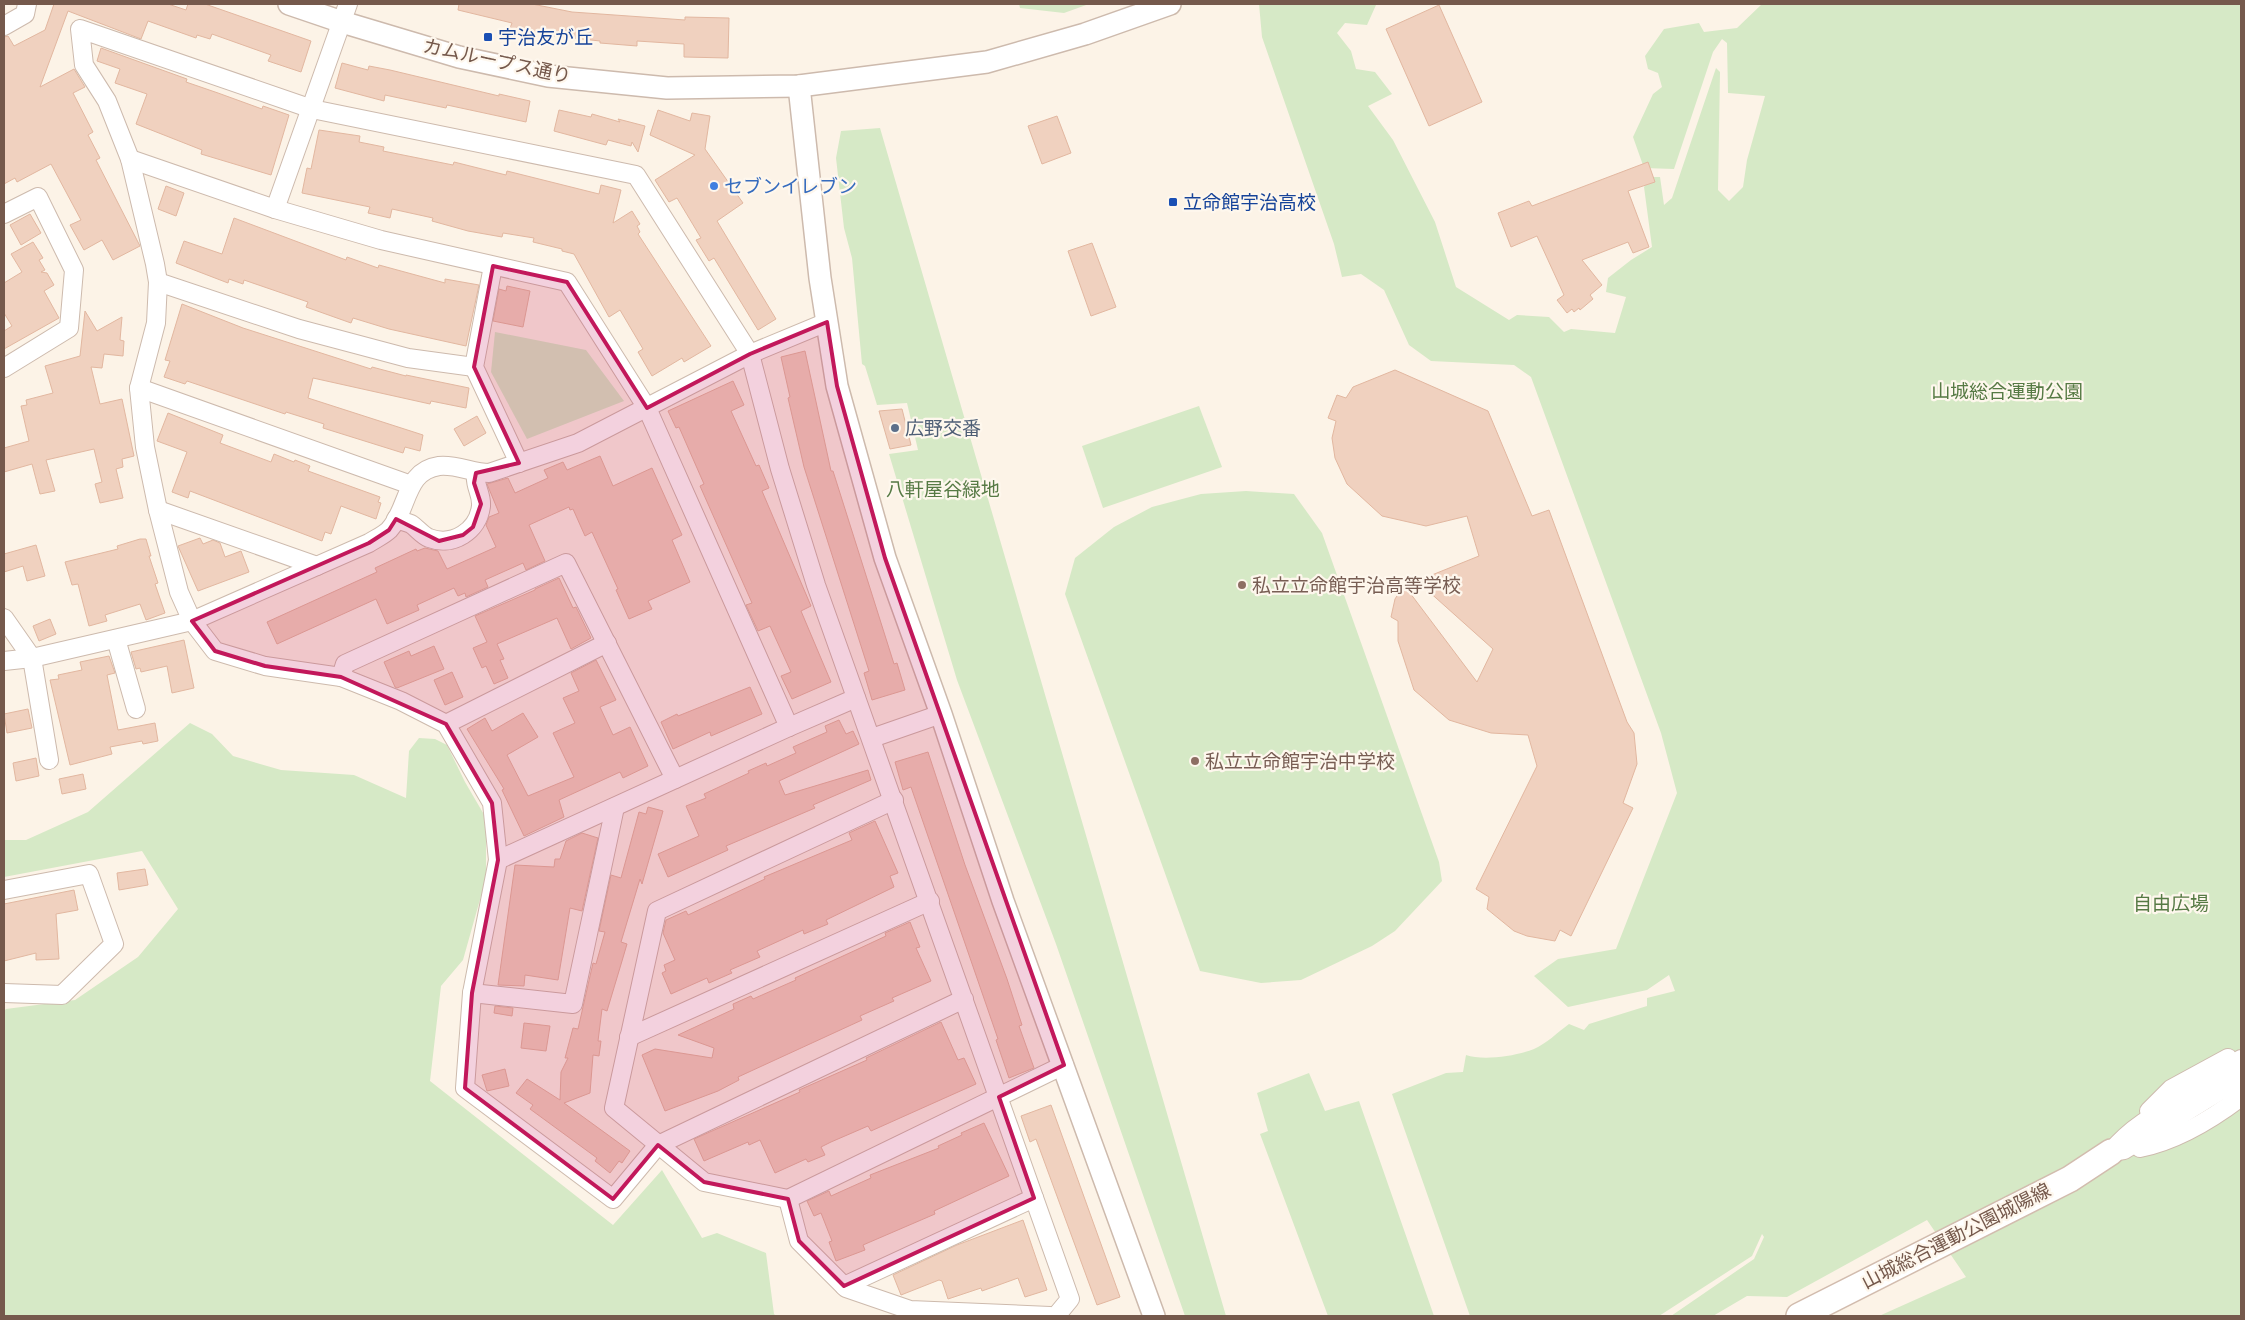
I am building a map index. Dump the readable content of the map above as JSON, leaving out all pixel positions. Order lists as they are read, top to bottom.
{
  "streets": {
    "main road": ["山城総合運動公園城陽線"],
    "street": ["カムループス通り"]
  },
  "parks": ["山城総合運動公園", "八軒屋谷緑地", "自由広場"],
  "places": {
    "transit": ["宇治友が丘", "立命館宇治高校"],
    "other": [
      "セブンイレブン",
      "広野交番",
      "私立立命館宇治高等学校",
      "私立立命館宇治中学校"
    ]
  }
}
